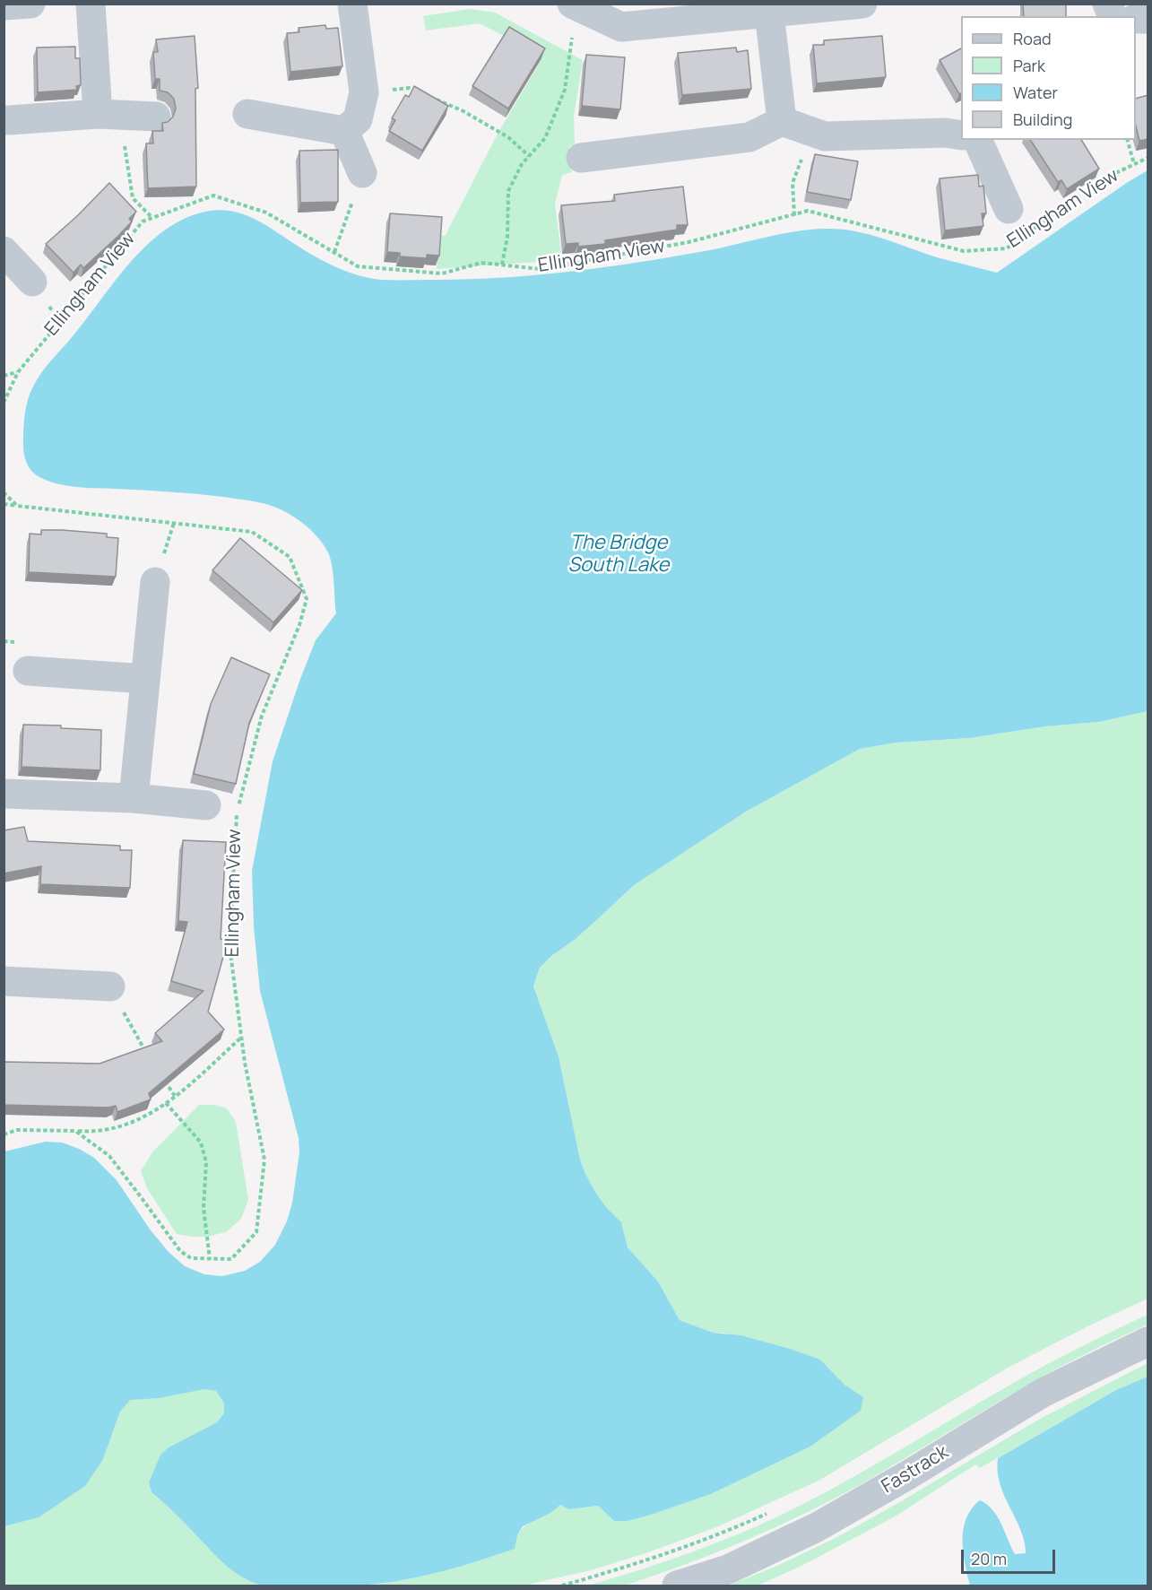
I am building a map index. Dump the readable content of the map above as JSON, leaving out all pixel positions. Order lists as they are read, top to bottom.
{
  "streets": {
    "street": ["Fastrack"],
    "path": ["Ellingham View"]
  },
  "water": ["The Bridge South Lake"],
  "legend": [
    "Road",
    "Park",
    "Water",
    "Building"
  ],
  "scale_bar": "20 m"
}
